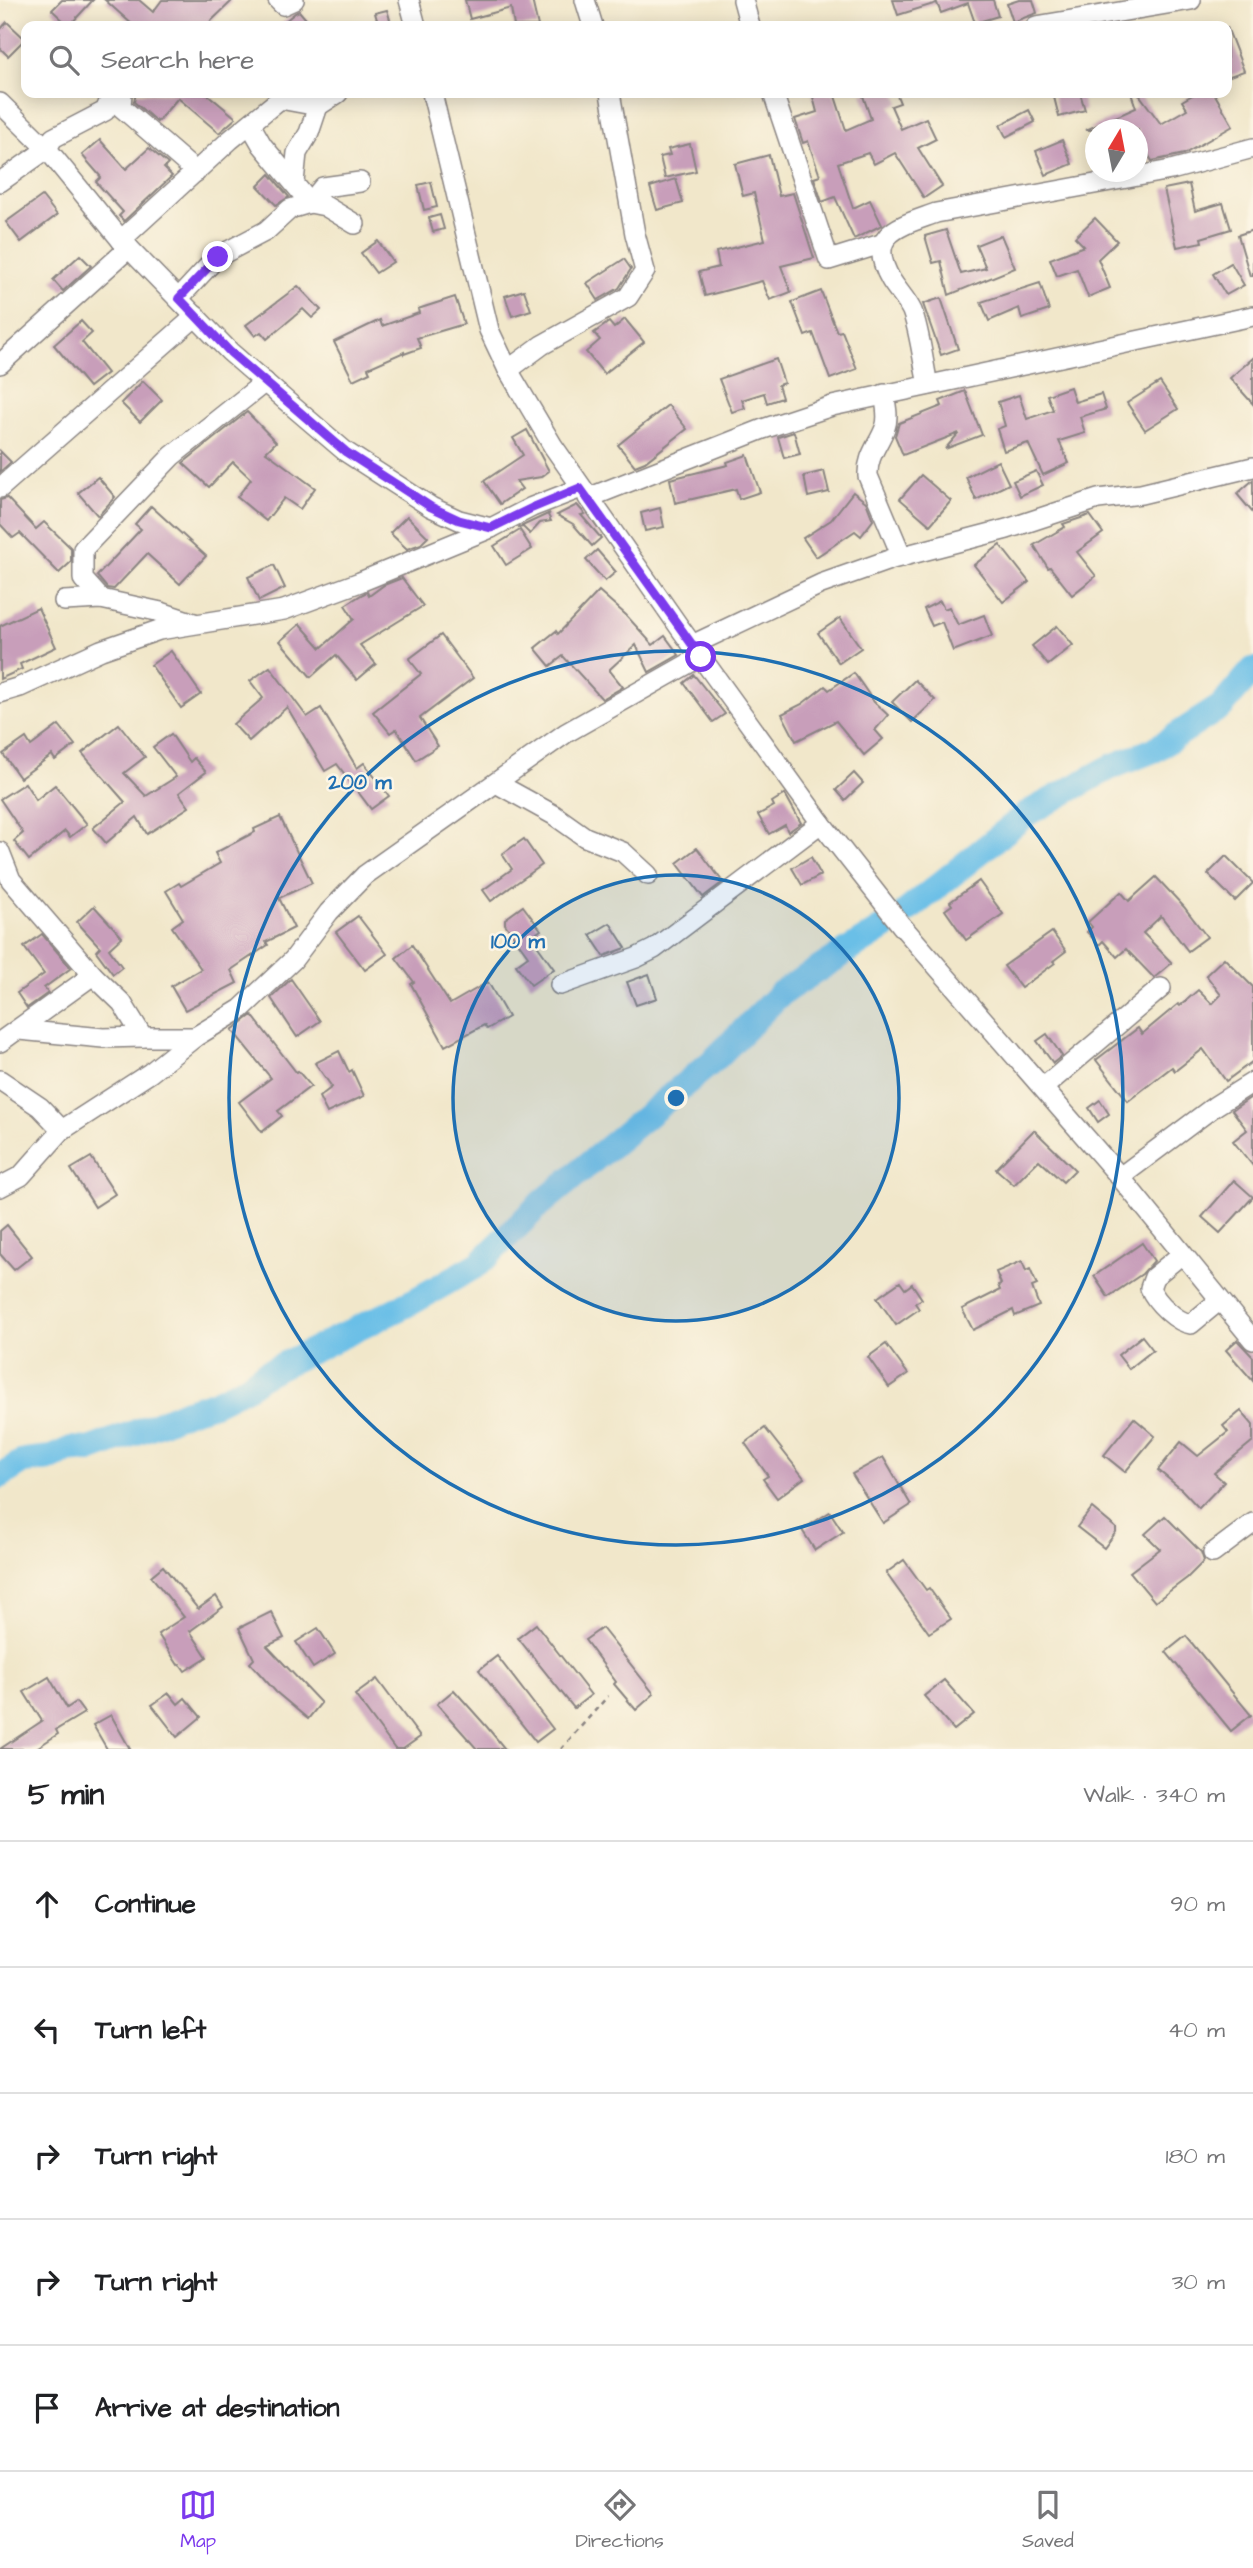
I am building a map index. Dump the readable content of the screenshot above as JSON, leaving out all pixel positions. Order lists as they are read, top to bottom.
{
  "north": "top",
  "page": {
    "search": "Search here",
    "heading": ["5 min", "Walk · 340 m"],
    "list": [
      ["Continue", "90 m"],
      ["Turn left", "40 m"],
      ["Turn right", "180 m"],
      ["Turn right", "30 m"],
      "Arrive at destination"
    ],
    "nav": ["Map", "Directions", "Saved"]
  },
  "rings": ["200 m", "100 m"]
}
